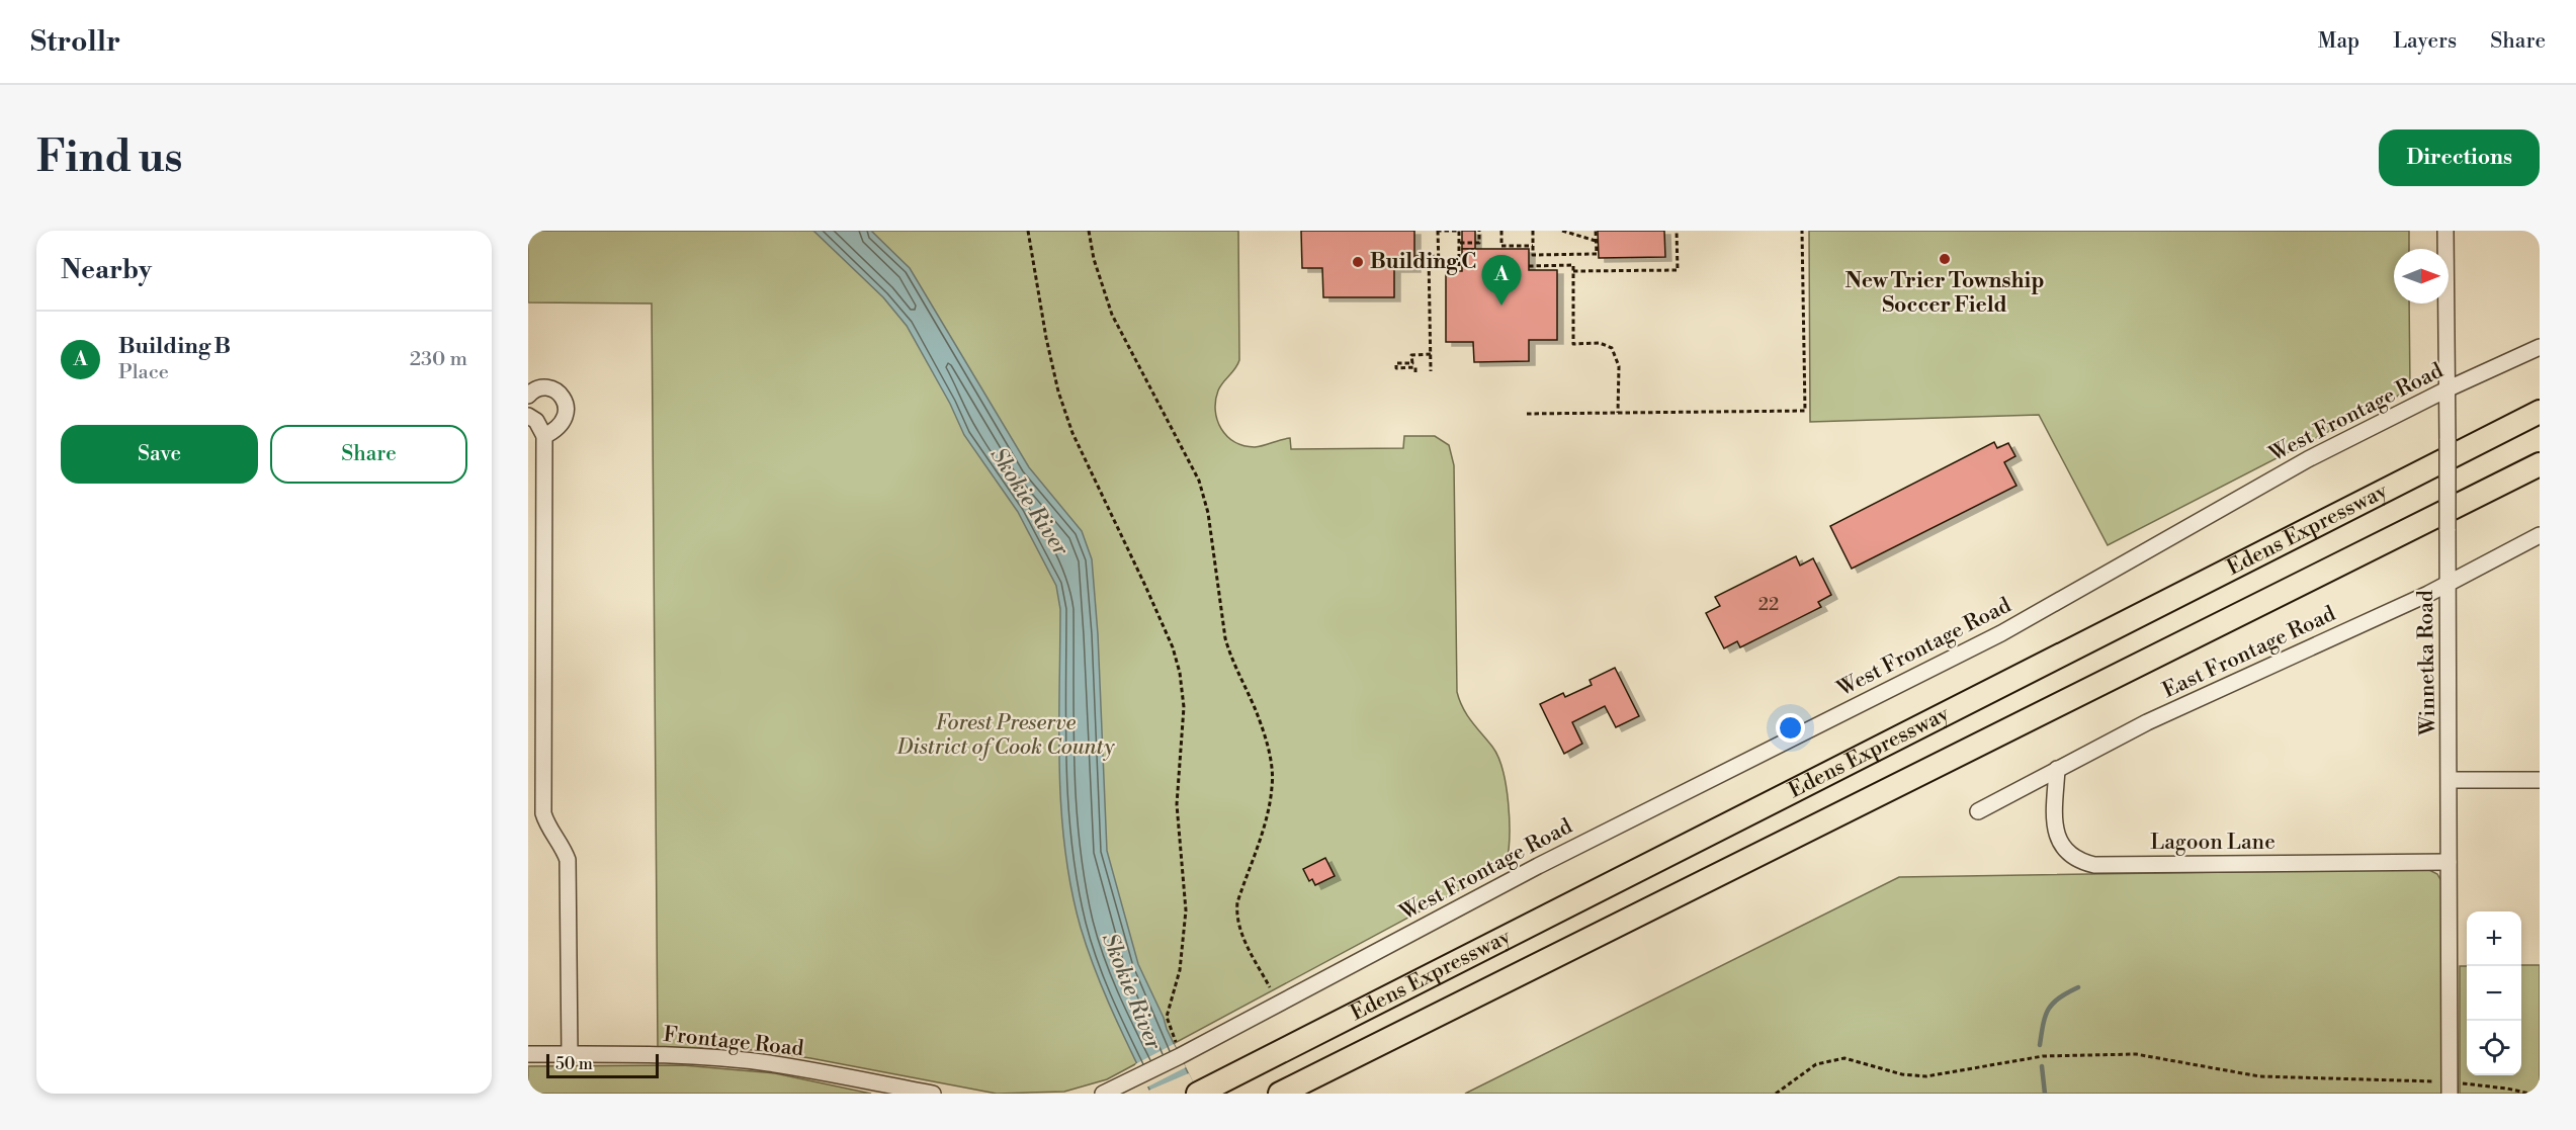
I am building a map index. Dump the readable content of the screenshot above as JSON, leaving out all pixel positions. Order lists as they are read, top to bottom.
{
  "streets": {
    "highway": ["Edens Expressway"],
    "street": [
      "West Frontage Road",
      "East Frontage Road",
      "Winnetka Road",
      "Lagoon Lane",
      "Frontage Road"
    ]
  },
  "crossings": [
    ["West Frontage Road", "Winnetka Road"],
    ["East Frontage Road", "Winnetka Road"],
    ["East Frontage Road", "Lagoon Lane"],
    ["Winnetka Road", "Lagoon Lane"]
  ],
  "water": ["Skokie River"],
  "parks": ["Forest Preserve District of Cook County"],
  "places": ["New Trier Township Soccer Field", "Building C"],
  "house_numbers": ["22"],
  "scale_bar": "50 m",
  "north": "right",
  "page": {
    "header": "Strollr",
    "nav": ["Map", "Layers", "Share"],
    "buttons": [
      "Directions",
      ["Save", "Share"]
    ],
    "title": "Find us",
    "heading": "Nearby",
    "pins": "A",
    "list": [
      {
        "mark": "A",
        "name": "Building B",
        "note": "Place",
        "value": "230 m"
      }
    ],
    "map_buttons": ["+", "−"],
    "scale": "50 m"
  }
}
